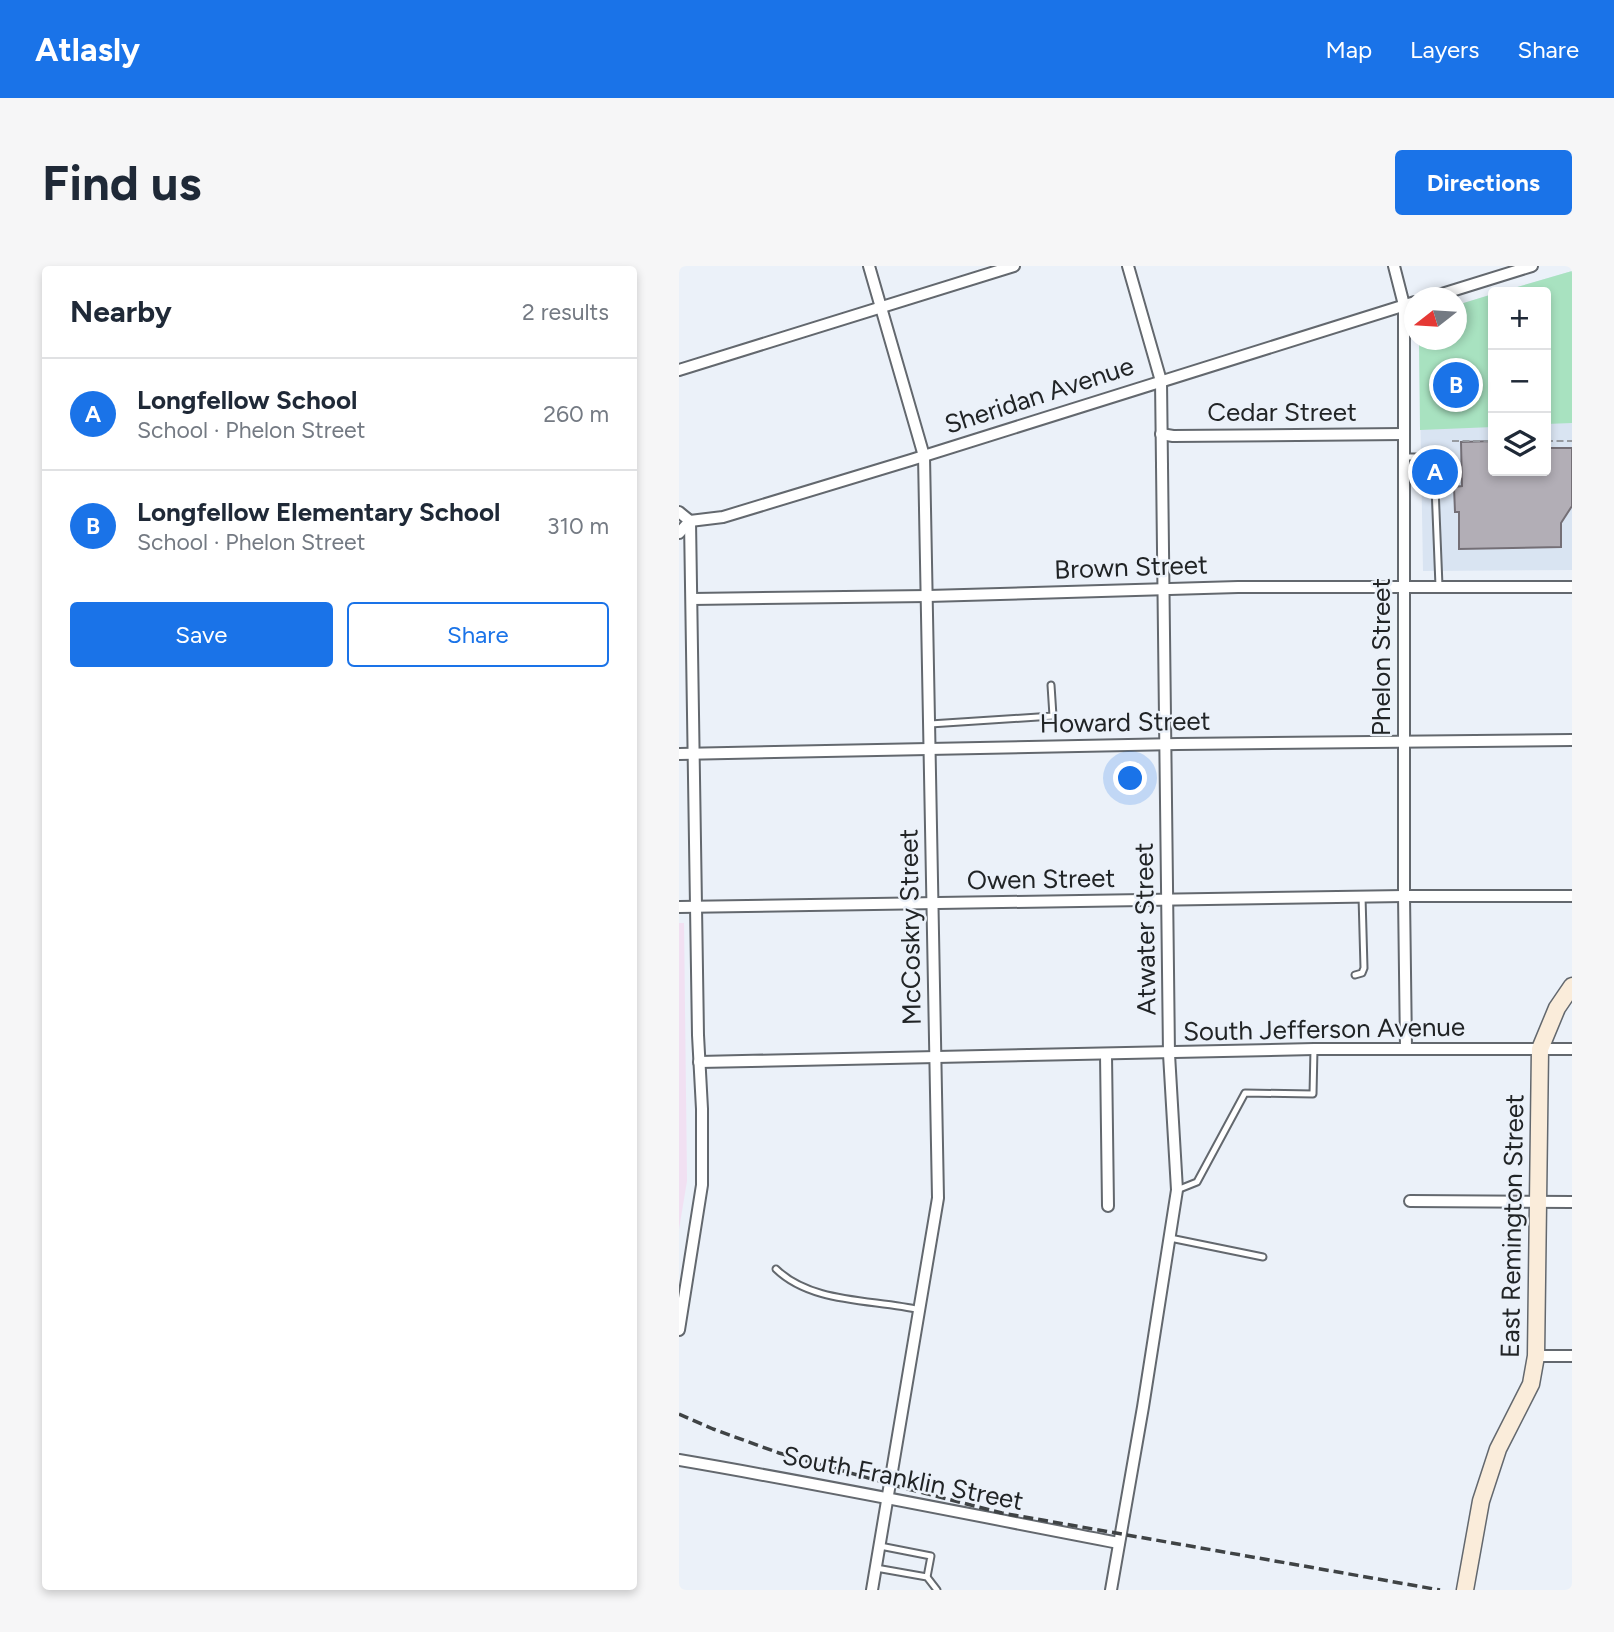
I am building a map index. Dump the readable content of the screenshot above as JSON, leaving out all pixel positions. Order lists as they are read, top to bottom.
{
  "streets": {
    "main road": ["East Remington Street"],
    "street": [
      "Sheridan Avenue",
      "Cedar Street",
      "Brown Street",
      "Phelon Street",
      "Howard Street",
      "Owen Street",
      "McCoskry Street",
      "Atwater Street",
      "South Jefferson Avenue",
      "South Franklin Street"
    ]
  },
  "crossings": [
    ["Sheridan Avenue", "McCoskry Street"],
    ["Sheridan Avenue", "Atwater Street"],
    ["Cedar Street", "Phelon Street"],
    ["Cedar Street", "Atwater Street"],
    ["Brown Street", "Phelon Street"],
    ["Brown Street", "McCoskry Street"],
    ["Brown Street", "Atwater Street"],
    ["Phelon Street", "Howard Street"],
    ["Phelon Street", "Owen Street"],
    ["Phelon Street", "South Jefferson Avenue"],
    ["Howard Street", "McCoskry Street"],
    ["Howard Street", "Atwater Street"],
    ["Owen Street", "McCoskry Street"],
    ["Owen Street", "Atwater Street"],
    ["McCoskry Street", "South Jefferson Avenue"],
    ["McCoskry Street", "South Franklin Street"],
    ["Atwater Street", "South Jefferson Avenue"],
    ["Atwater Street", "South Franklin Street"],
    ["South Jefferson Avenue", "East Remington Street"]
  ],
  "north": "left",
  "page": {
    "header": "Atlasly",
    "nav": ["Map", "Layers", "Share"],
    "buttons": [
      "Directions",
      ["Save", "Share"]
    ],
    "title": "Find us",
    "heading": ["Nearby", "2 results"],
    "map_buttons": ["+", "−"],
    "list": [
      {
        "mark": "A",
        "name": "Longfellow School",
        "note": "School · Phelon Street",
        "value": "260 m"
      },
      {
        "mark": "B",
        "name": "Longfellow Elementary School",
        "note": "School · Phelon Street",
        "value": "310 m"
      }
    ],
    "pins": ["B", "A"]
  }
}
